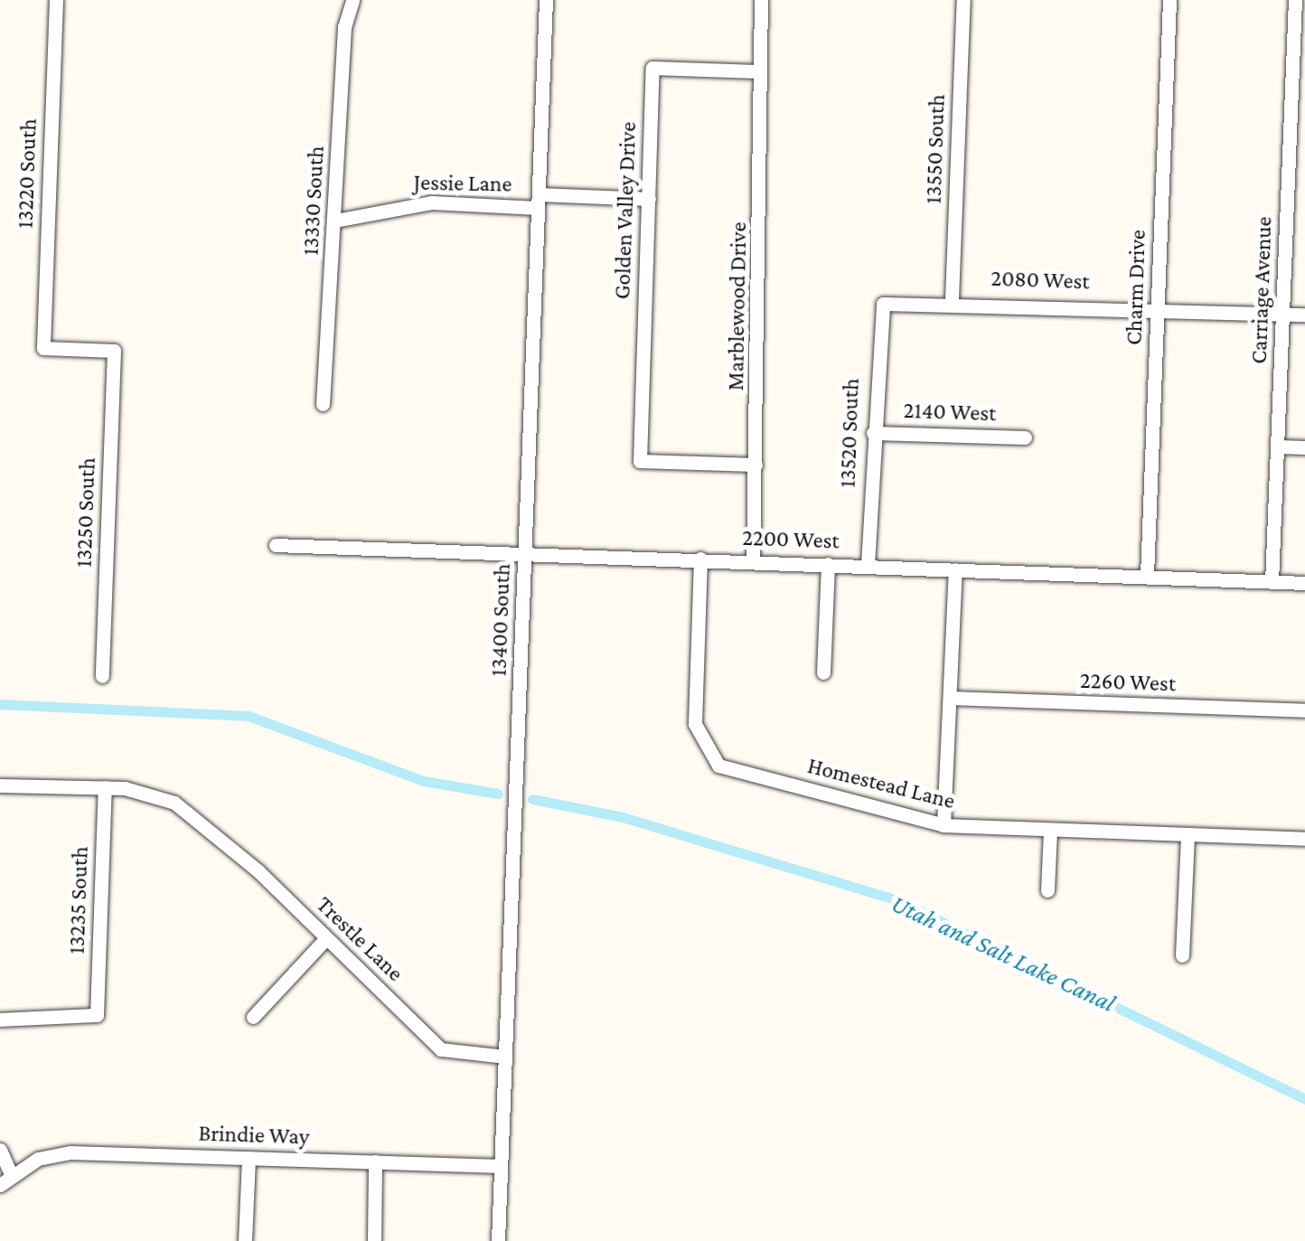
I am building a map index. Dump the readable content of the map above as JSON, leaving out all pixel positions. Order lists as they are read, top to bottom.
{
  "streets": {
    "street": [
      "13550 South",
      "13220 South",
      "Jessie Lane",
      "13330 South",
      "Golden Valley Drive",
      "2080 West",
      "Charm Drive",
      "Carriage Avenue",
      "Marblewood Drive",
      "2140 West",
      "13520 South",
      "13250 South",
      "2200 West",
      "13400 South",
      "2260 West",
      "Homestead Lane",
      "13235 South",
      "Trestle Lane",
      "Brindie Way"
    ]
  },
  "crossings": [
    ["13550 South", "2080 West"],
    ["13220 South", "13250 South"],
    ["Jessie Lane", "13330 South"],
    ["Jessie Lane", "Golden Valley Drive"],
    ["Jessie Lane", "13400 South"],
    ["Golden Valley Drive", "Marblewood Drive"],
    ["2080 West", "Charm Drive"],
    ["2080 West", "Carriage Avenue"],
    ["2080 West", "13520 South"],
    ["Charm Drive", "2200 West"],
    ["Carriage Avenue", "2200 West"],
    ["Marblewood Drive", "2200 West"],
    ["2140 West", "13520 South"],
    ["13520 South", "2200 West"],
    ["2200 West", "13400 South"],
    ["2200 West", "Homestead Lane"],
    ["13400 South", "Trestle Lane"],
    ["13400 South", "Brindie Way"],
    ["13235 South", "Trestle Lane"]
  ],
  "water": ["Utah and Salt Lake Canal"]
}
